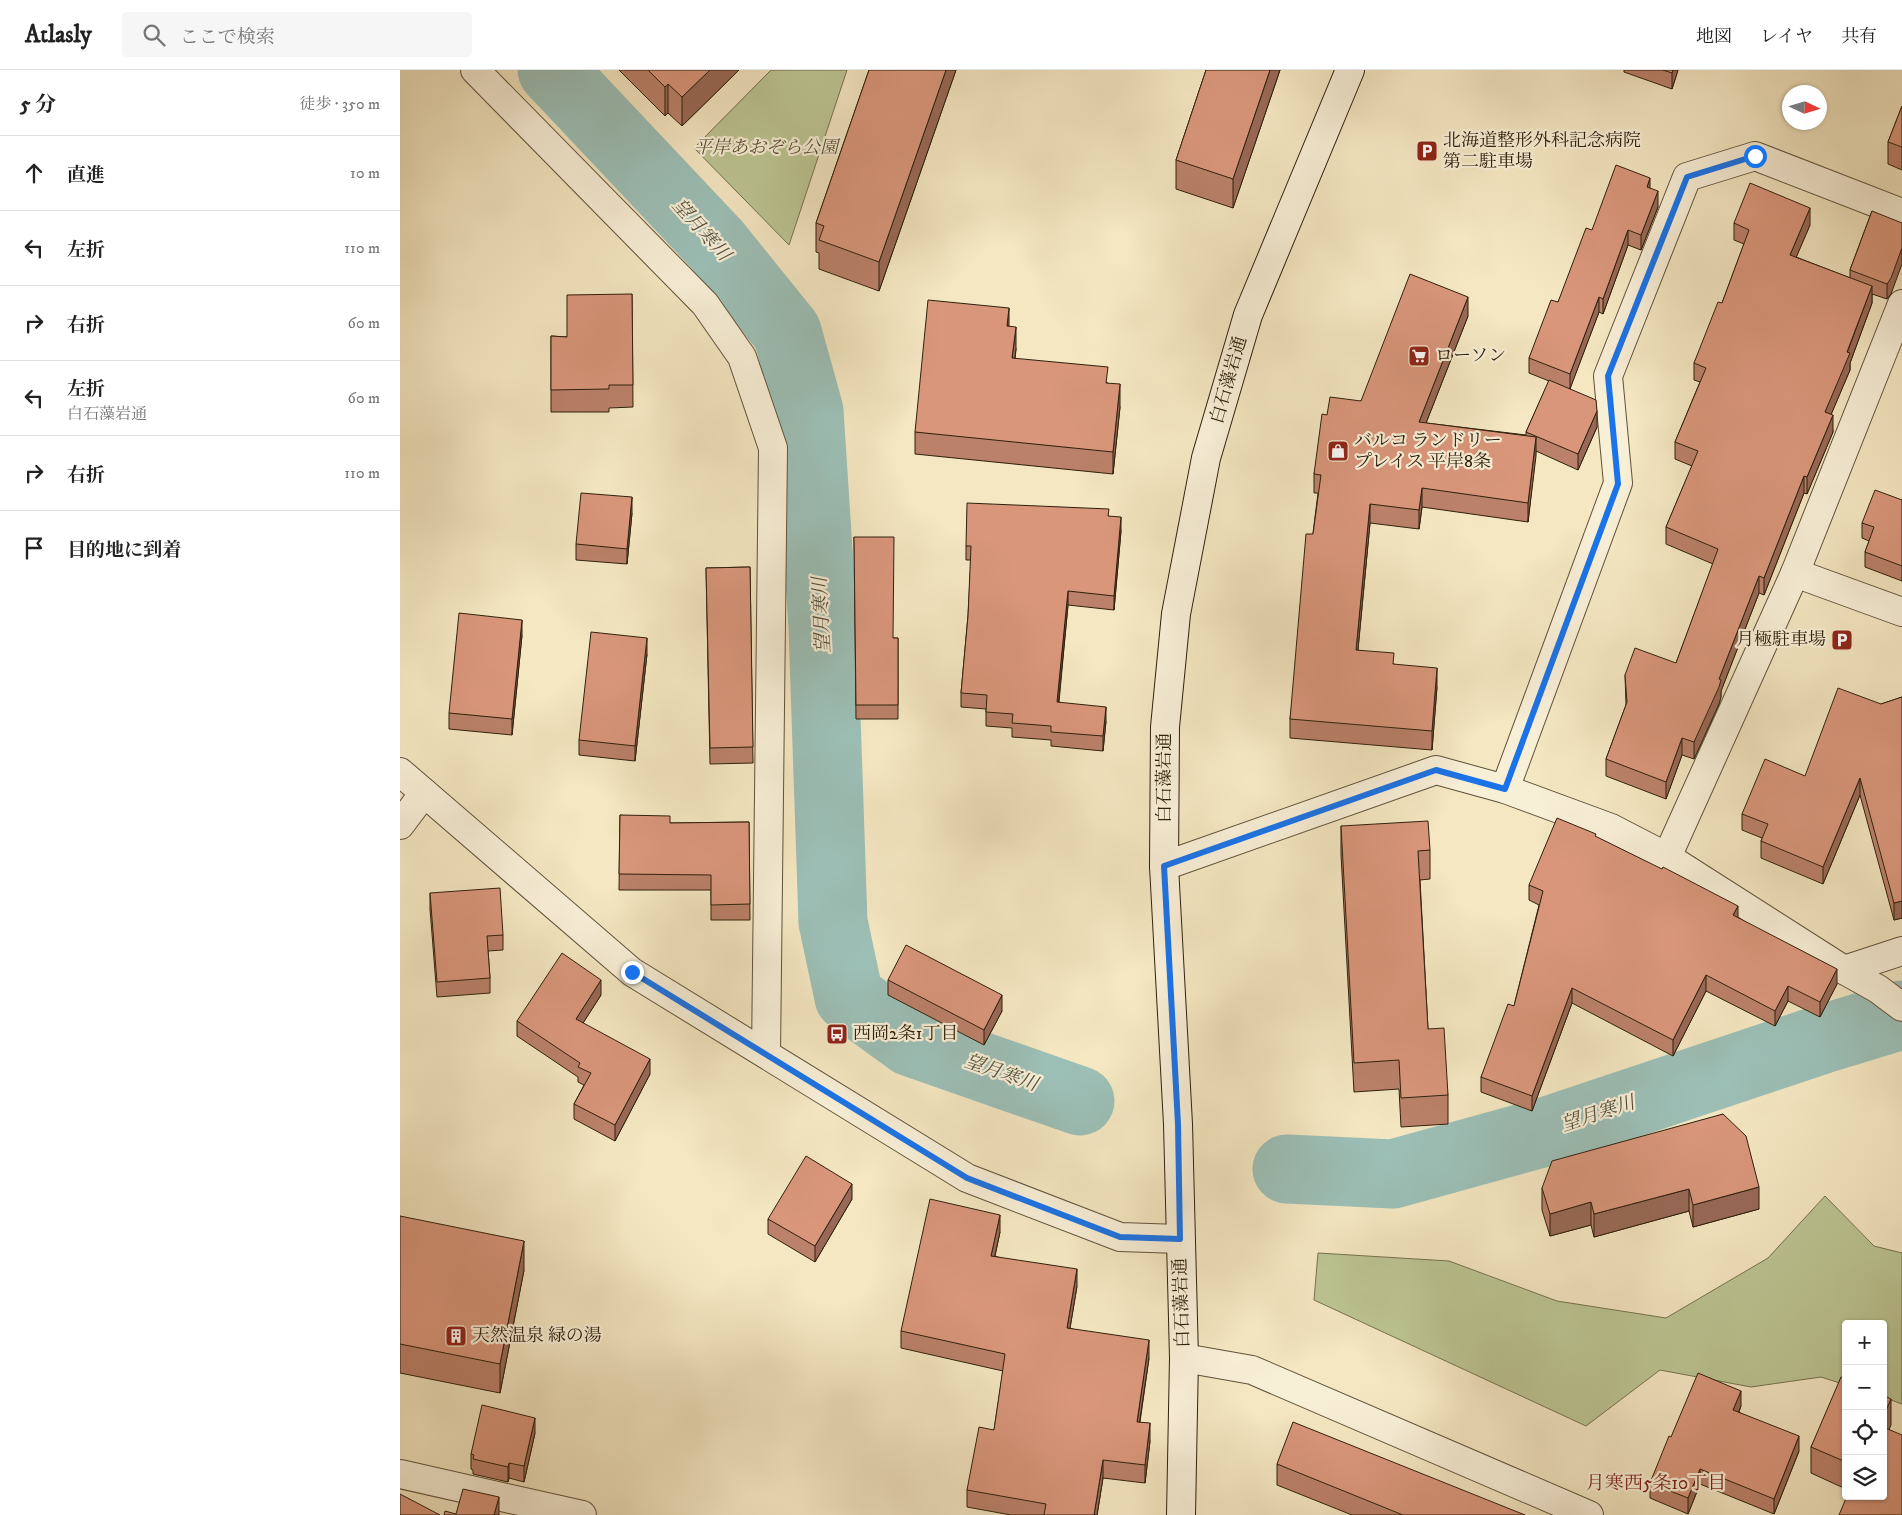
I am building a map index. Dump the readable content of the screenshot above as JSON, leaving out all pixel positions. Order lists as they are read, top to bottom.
{
  "streets": {
    "street": ["白石藻岩通"]
  },
  "districts": ["月寒西5条10丁目"],
  "water": ["望月寒川"],
  "parks": ["平岸あおぞら公園"],
  "places": {
    "parking": ["北海道整形外科記念病院 第二駐車場", "月極駐車場"],
    "supermarket": ["ローソン"],
    "shop": ["バルコ ランドリー プレイス 平岸8条"],
    "bus stop": ["西岡2条1丁目"],
    "building": ["天然温泉 緑の湯"]
  },
  "north": "right",
  "page": {
    "header": "Atlasly",
    "search": "ここで検索",
    "nav": ["地図", "レイヤ", "共有"],
    "heading": ["5 分", "徒歩 · 350 m"],
    "list": [
      ["直進", "10 m"],
      ["左折", "110 m"],
      ["右折", "60 m"],
      ["左折", "白石藻岩通", "60 m"],
      ["右折", "110 m"],
      "目的地に到着"
    ],
    "map_buttons": ["+", "−"]
  }
}
